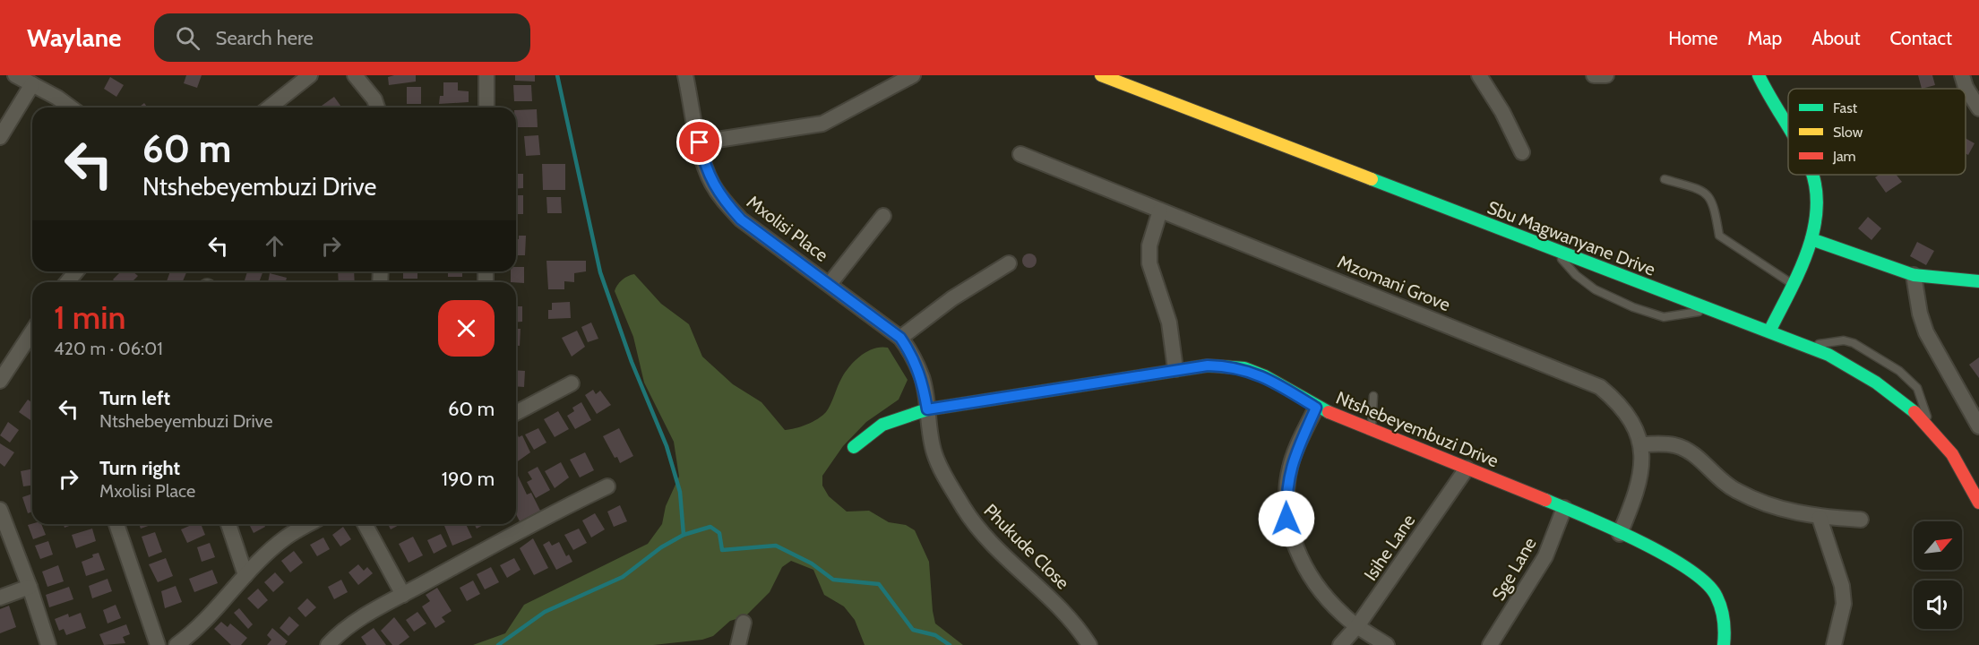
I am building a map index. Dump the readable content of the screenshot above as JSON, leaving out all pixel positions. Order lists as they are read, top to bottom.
{
  "streets": {
    "street": [
      "Mxolisi Place",
      "Sbu Magwanyane Drive",
      "Mzomani Grove",
      "Ntshebeyembuzi Drive",
      "Phukude Close",
      "Isihe Lane",
      "Sge Lane"
    ]
  },
  "crossings": [
    ["Mxolisi Place", "Ntshebeyembuzi Drive"],
    ["Mxolisi Place", "Phukude Close"],
    ["Mzomani Grove", "Ntshebeyembuzi Drive"],
    ["Ntshebeyembuzi Drive", "Phukude Close"],
    ["Ntshebeyembuzi Drive", "Isihe Lane"],
    ["Ntshebeyembuzi Drive", "Sge Lane"]
  ],
  "legend": ["Fast", "Slow", "Jam"],
  "north": "top right",
  "page": {
    "header": "Waylane",
    "search": "Search here",
    "nav": [
      "Home",
      "Map",
      "About",
      "Contact"
    ],
    "turn": ["60 m", "Ntshebeyembuzi Drive"],
    "heading": ["1 min", "420 m · 06:01"],
    "list": [
      {
        "name": "Turn left",
        "note": "Ntshebeyembuzi Drive",
        "value": "60 m"
      },
      {
        "name": "Turn right",
        "note": "Mxolisi Place",
        "value": "190 m"
      }
    ]
  }
}
